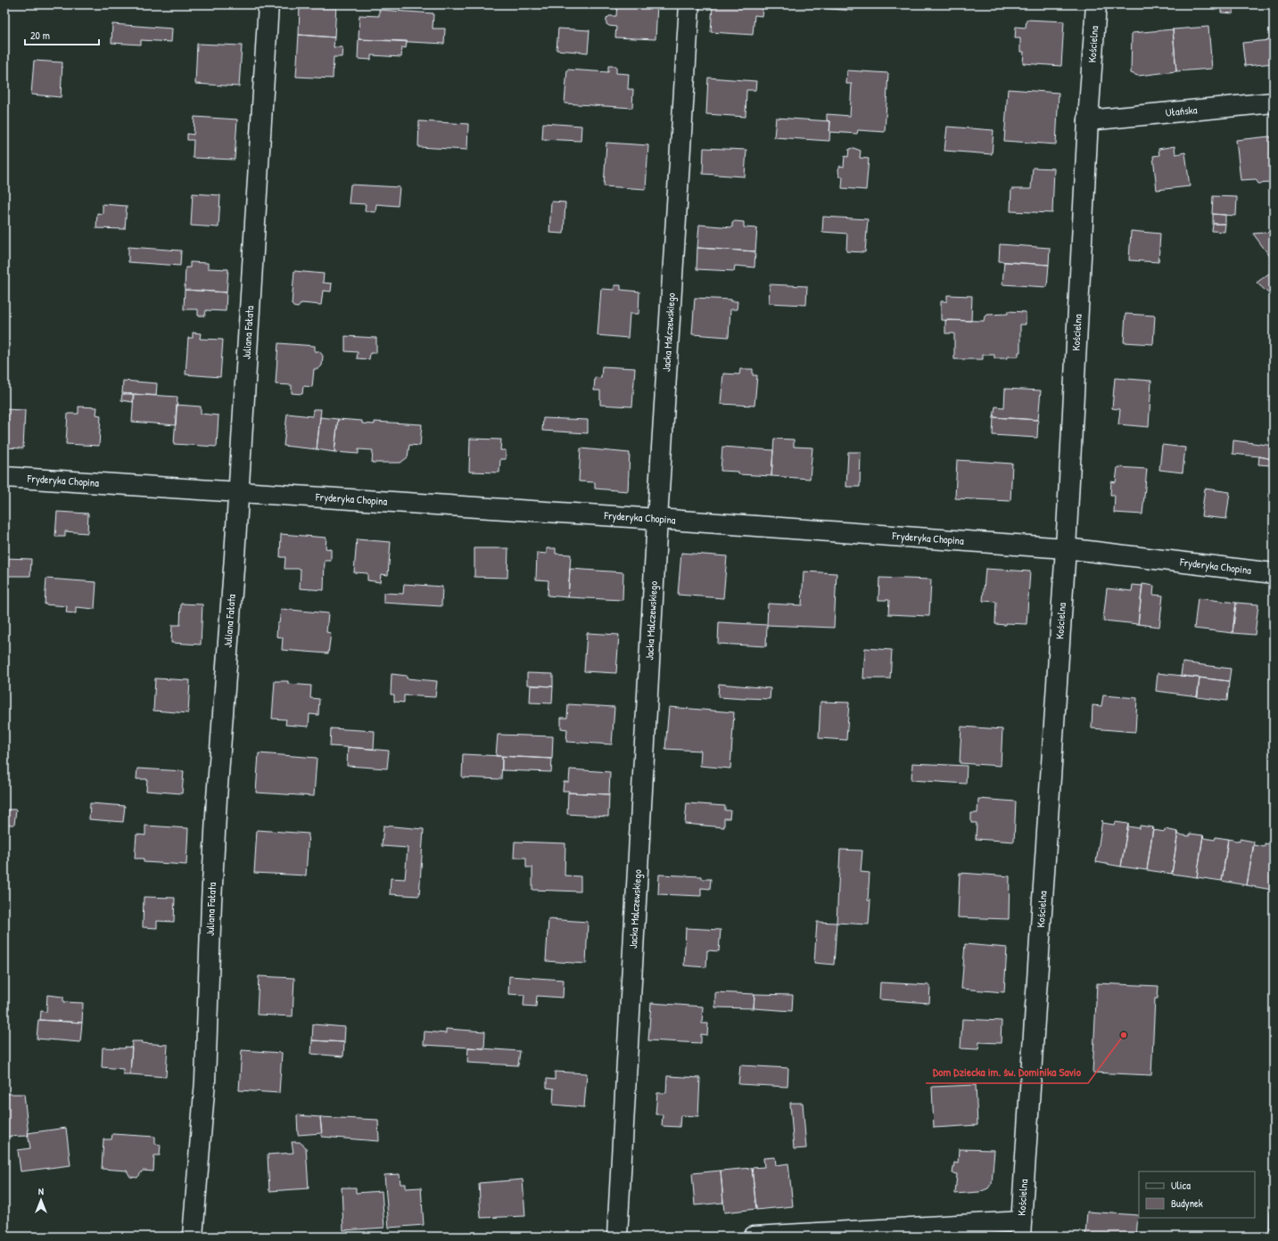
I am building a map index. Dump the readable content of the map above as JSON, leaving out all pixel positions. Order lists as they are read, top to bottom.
{
  "streets": {
    "street": [
      "Kościelna",
      "Ułańska",
      "Jacka Malczewskiego",
      "Juliana Fałata",
      "Fryderyka Chopina"
    ]
  },
  "crossings": [
    ["Kościelna", "Ułańska"],
    ["Kościelna", "Fryderyka Chopina"],
    ["Jacka Malczewskiego", "Fryderyka Chopina"],
    ["Juliana Fałata", "Fryderyka Chopina"]
  ],
  "places": ["Dom Dziecka im. św. Dominika Savio"],
  "legend": ["Ulica", "Budynek"],
  "scale_bar": "20 m",
  "north": "top"
}
